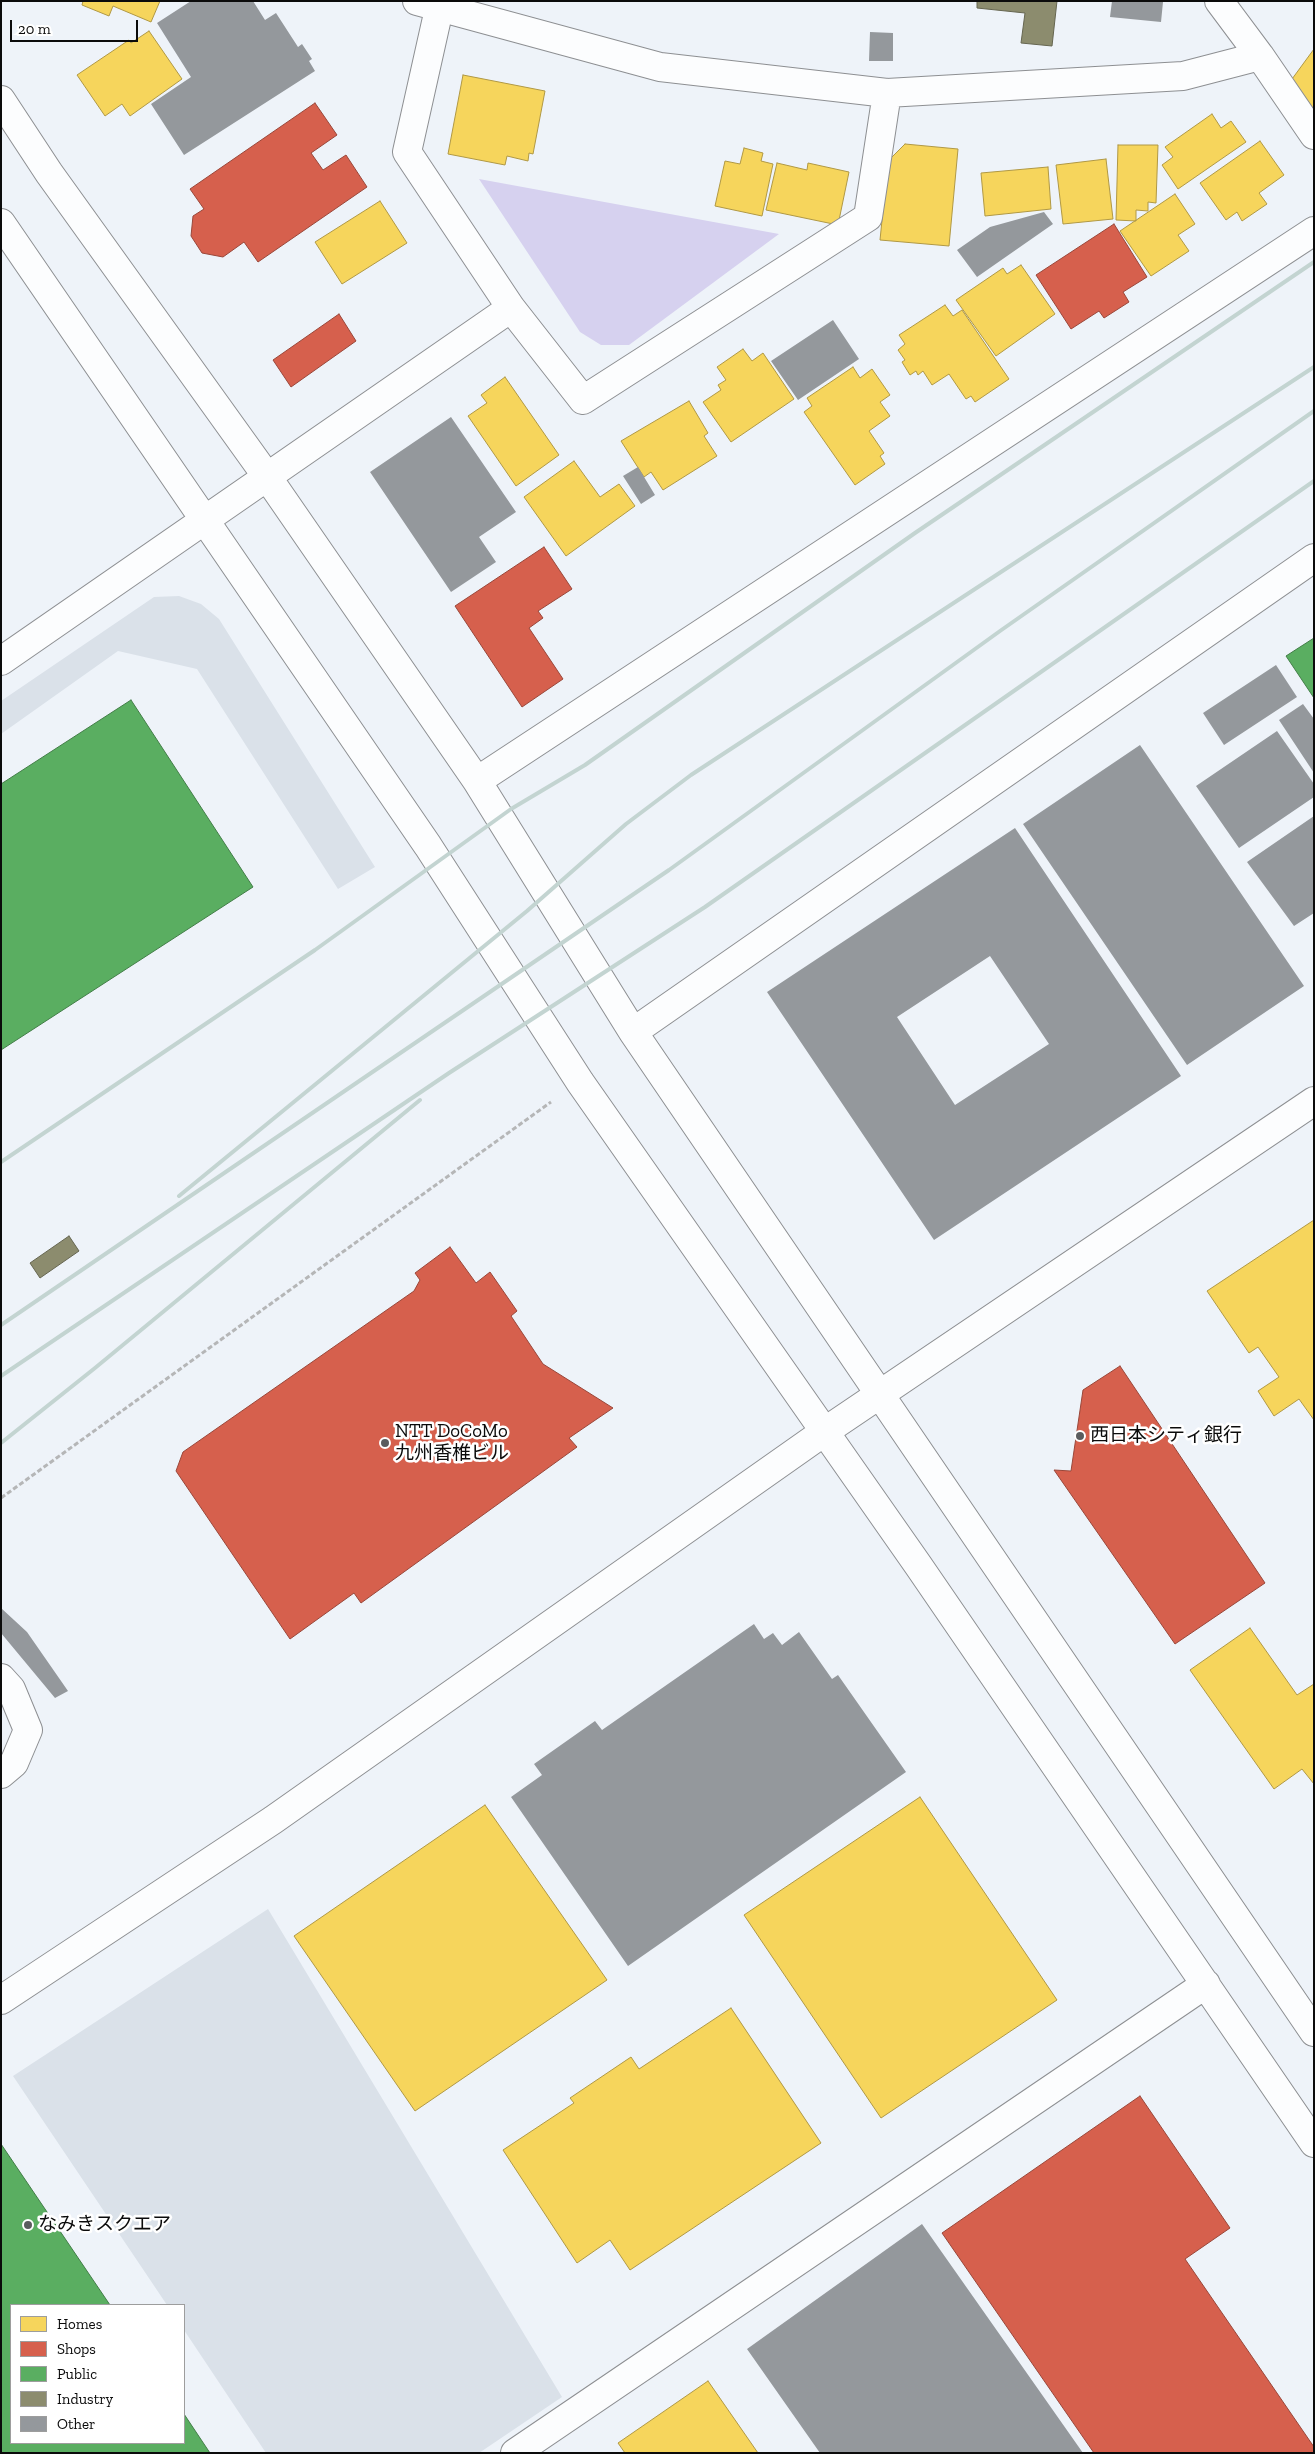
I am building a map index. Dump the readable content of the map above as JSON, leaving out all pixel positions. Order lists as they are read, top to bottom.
{
  "places": ["西日本シティ銀行", "NTT DoCoMo 九州香椎ビル", "なみきスクエア"],
  "legend": [
    "Homes",
    "Shops",
    "Public",
    "Industry",
    "Other"
  ],
  "scale_bar": "20 m"
}
